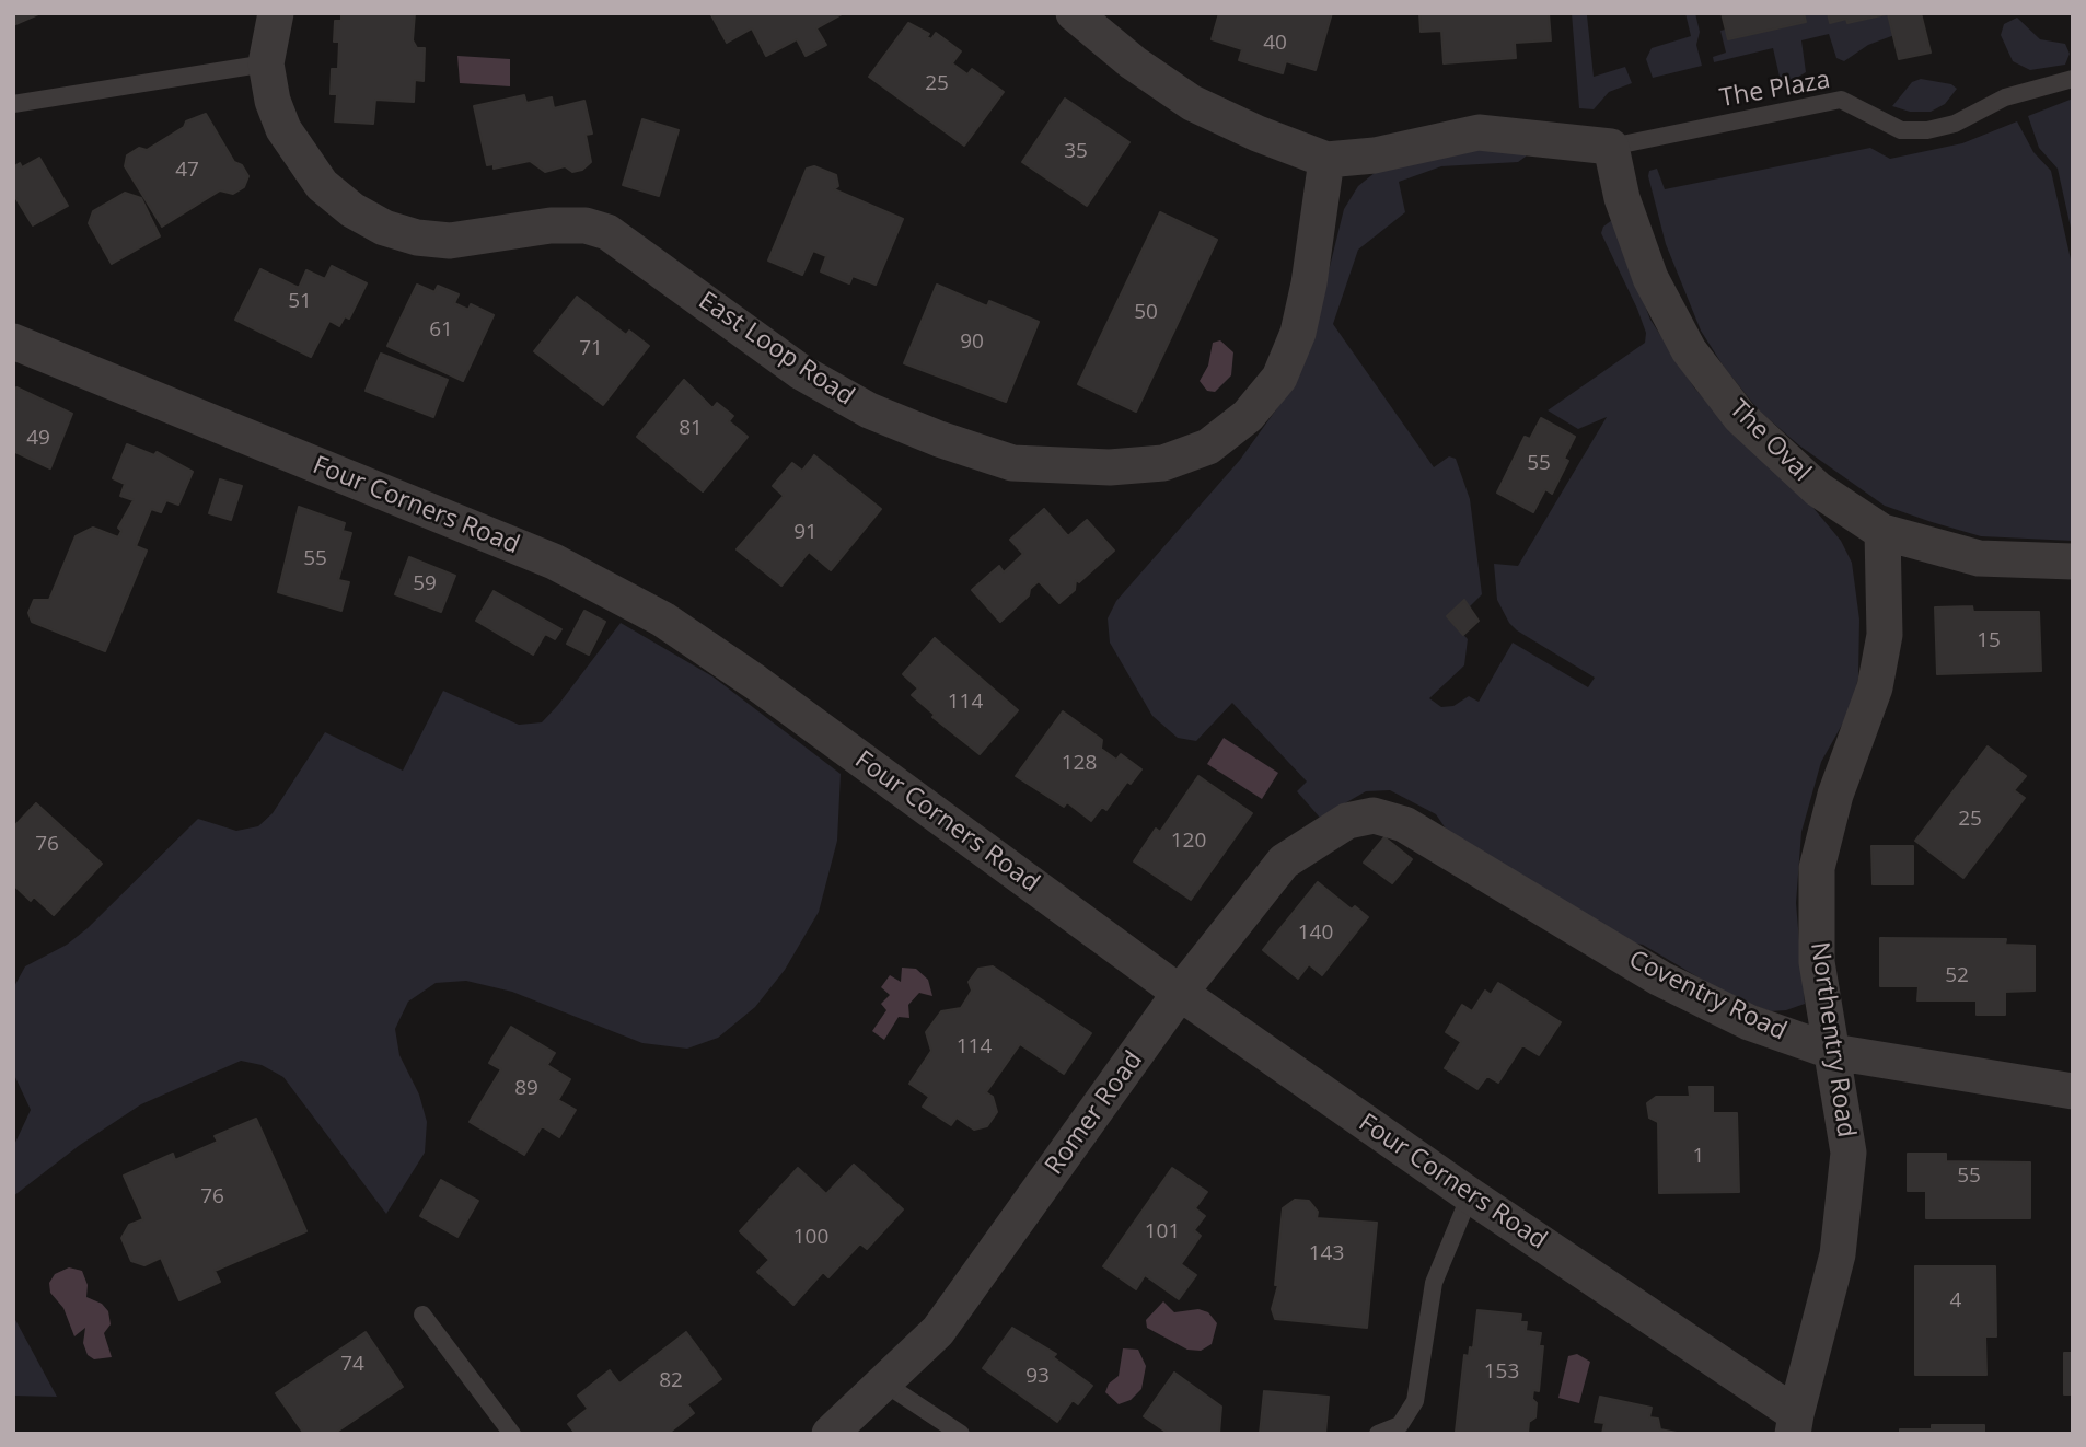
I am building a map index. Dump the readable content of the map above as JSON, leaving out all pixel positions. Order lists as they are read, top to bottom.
{
  "streets": {
    "street": [
      "East Loop Road",
      "The Oval",
      "Four Corners Road",
      "Coventry Road",
      "Northentry Road",
      "Romer Road"
    ],
    "lane": ["The Plaza"]
  },
  "crossings": [
    ["The Plaza", "The Oval"],
    ["The Oval", "Northentry Road"],
    ["Four Corners Road", "Northentry Road"],
    ["Four Corners Road", "Romer Road"],
    ["Coventry Road", "Northentry Road"],
    ["Coventry Road", "Romer Road"]
  ],
  "house_numbers": [
    "40",
    "25",
    "35",
    "47",
    "51",
    "50",
    "61",
    "90",
    "71",
    "81",
    "49",
    "55",
    "91",
    "55",
    "59",
    "15",
    "114",
    "128",
    "25",
    "120",
    "76",
    "140",
    "52",
    "114",
    "89",
    "1",
    "55",
    "76",
    "101",
    "100",
    "143",
    "4",
    "74",
    "153",
    "93",
    "82"
  ]
}
